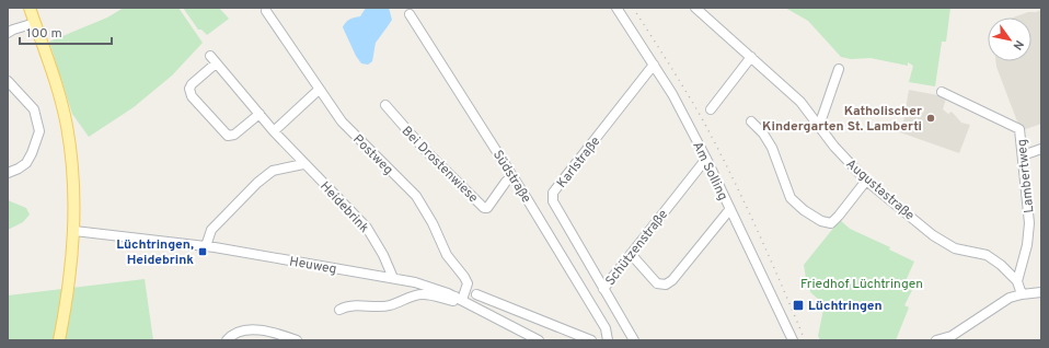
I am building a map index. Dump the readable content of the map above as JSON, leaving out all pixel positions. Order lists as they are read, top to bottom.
{
  "streets": {
    "street": [
      "Postweg",
      "Karlstraße",
      "Bei Drostenwiese",
      "Am Solling",
      "Südstraße",
      "Lambertweg",
      "Augustastraße",
      "Heidebrink",
      "Schützenstraße",
      "Heuweg"
    ]
  },
  "crossings": [
    ["Postweg", "Heuweg"],
    ["Karlstraße", "Am Solling"],
    ["Karlstraße", "Schützenstraße"],
    ["Bei Drostenwiese", "Südstraße"],
    ["Am Solling", "Schützenstraße"],
    ["Lambertweg", "Augustastraße"],
    ["Heidebrink", "Heuweg"]
  ],
  "parks": ["Friedhof Lüchtringen"],
  "places": {
    "other": ["Katholischer Kindergarten St. Lamberti"],
    "transit": ["Lüchtringen, Heidebrink", "Lüchtringen"]
  },
  "scale_bar": "100 m",
  "north": "bottom right"
}
